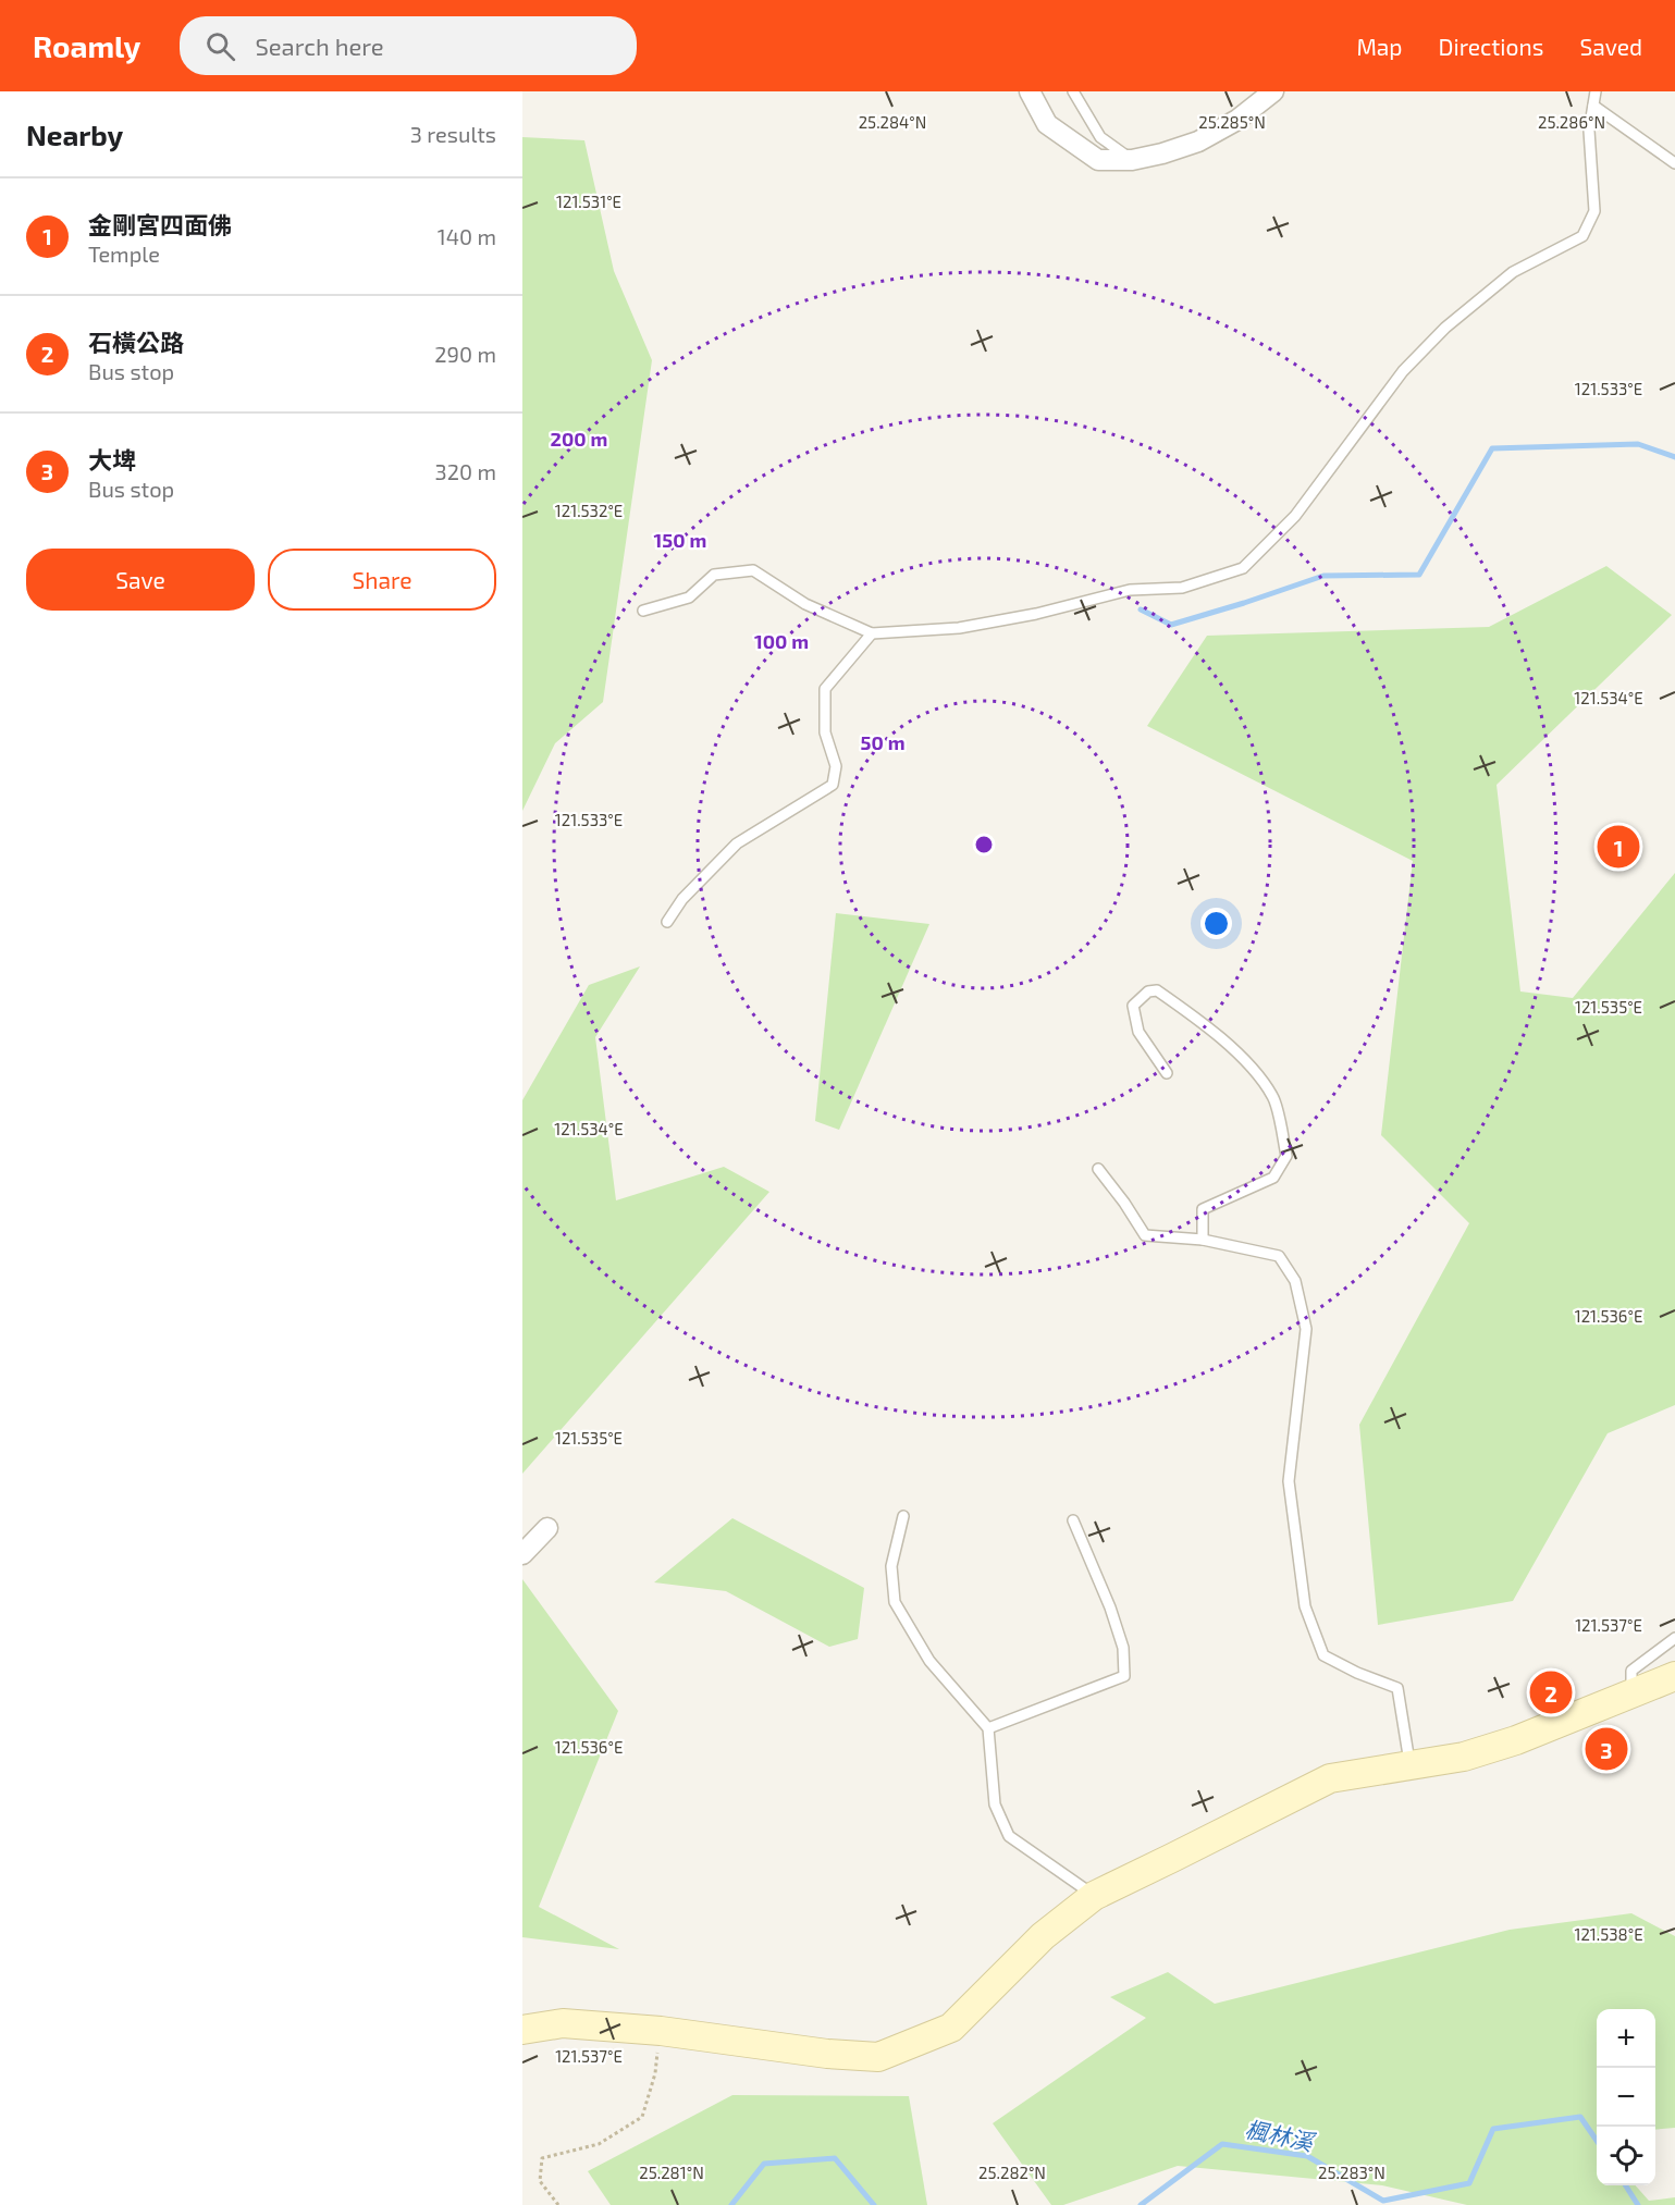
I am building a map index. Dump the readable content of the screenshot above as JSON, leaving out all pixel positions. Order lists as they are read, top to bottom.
{
  "water": ["楓林溪"],
  "page": {
    "header": "Roamly",
    "search": "Search here",
    "nav": ["Map", "Directions", "Saved"],
    "heading": ["Nearby", "3 results"],
    "list": [
      {
        "mark": "1",
        "name": "金剛宮四面佛",
        "note": "Temple",
        "value": "140 m"
      },
      {
        "mark": "2",
        "name": "石橫公路",
        "note": "Bus stop",
        "value": "290 m"
      },
      {
        "mark": "3",
        "name": "大埤",
        "note": "Bus stop",
        "value": "320 m"
      }
    ],
    "buttons": ["Save", "Share"],
    "pins": ["1", "2", "3"],
    "map_buttons": ["+", "−"]
  },
  "coordinates": [
    "25.285°N",
    "25.284°N",
    "25.286°N",
    "121.531°E",
    "121.533°E",
    "121.532°E",
    "121.534°E",
    "121.535°E",
    "121.536°E",
    "121.537°E",
    "121.538°E",
    "25.281°N",
    "25.282°N",
    "25.283°N"
  ],
  "rings": [
    "200 m",
    "150 m",
    "100 m",
    "50 m"
  ]
}
